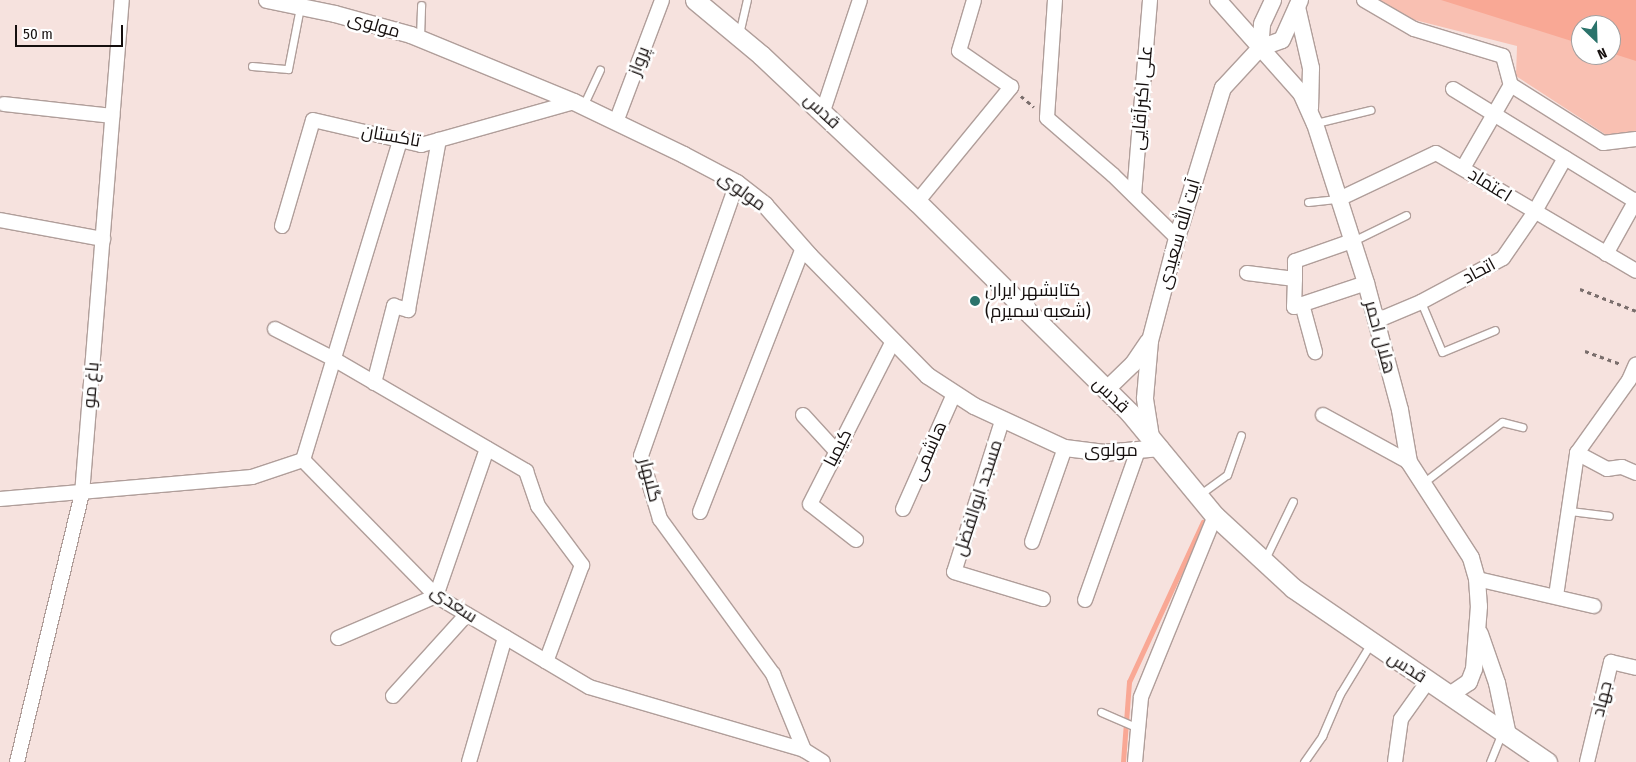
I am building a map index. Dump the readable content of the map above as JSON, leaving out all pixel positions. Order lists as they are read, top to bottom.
{
  "streets": {
    "main road": ["قدس"],
    "street": [
      "مولوی",
      "پرواز",
      "علی اکبرآقایی",
      "تاکستان",
      "اعتماد",
      "آیت الله سعیدی",
      "اتحاد",
      "هلال احمر",
      "باغ مو",
      "کیمیا",
      "هاشمی",
      "گلبهار",
      "مسجد ابوالفضل",
      "سعدی",
      "جهاد"
    ]
  },
  "crossings": [
    ["مولوی", "پرواز"],
    ["مولوی", "قدس"],
    ["مولوی", "تاکستان"],
    ["مولوی", "آیت الله سعیدی"],
    ["مولوی", "کیمیا"],
    ["مولوی", "هاشمی"],
    ["مولوی", "گلبهار"],
    ["مولوی", "مسجد ابوالفضل"],
    ["قدس", "آیت الله سعیدی"],
    ["اعتماد", "اتحاد"],
    ["اعتماد", "هلال احمر"],
    ["آیت الله سعیدی", "هلال احمر"],
    ["اتحاد", "هلال احمر"],
    ["گلبهار", "سعدی"]
  ],
  "places": ["کتابشهر ایران (شعبه سمیرم)"],
  "scale_bar": "50 m",
  "north": "bottom right"
}
